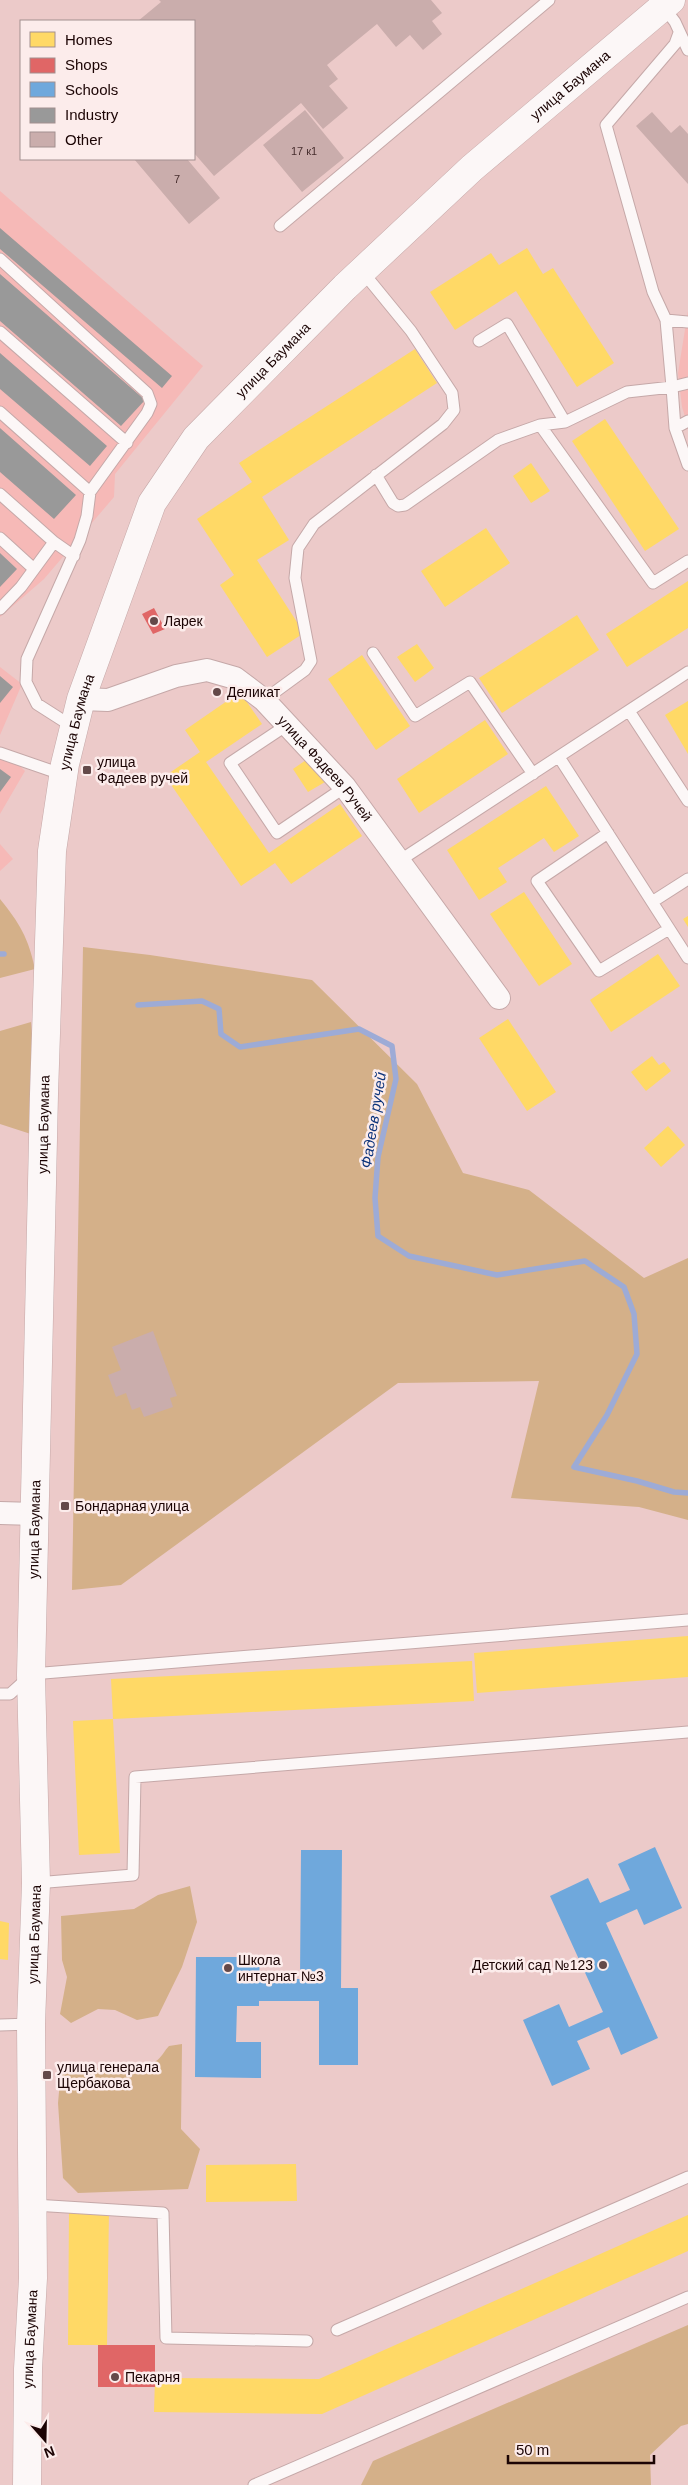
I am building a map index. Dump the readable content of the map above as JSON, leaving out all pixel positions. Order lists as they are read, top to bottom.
{
  "streets": {
    "street": ["улица Баумана", "улица Фадеев Ручей"]
  },
  "crossings": [
    ["улица Баумана", "улица Фадеев Ручей"]
  ],
  "water": ["Фадеев ручей"],
  "places": {
    "other": [
      "Ларек",
      "Деликат",
      "Детский сад №123",
      "Школа интернат №3",
      "Пекарня"
    ],
    "transit": ["улица Фадеев ручей", "Бондарная улица", "улица генерала Щербакова"]
  },
  "house_numbers": ["17 к1", "7"],
  "legend": [
    "Homes",
    "Shops",
    "Schools",
    "Industry",
    "Other"
  ],
  "scale_bar": "50 m",
  "north": "bottom"
}
